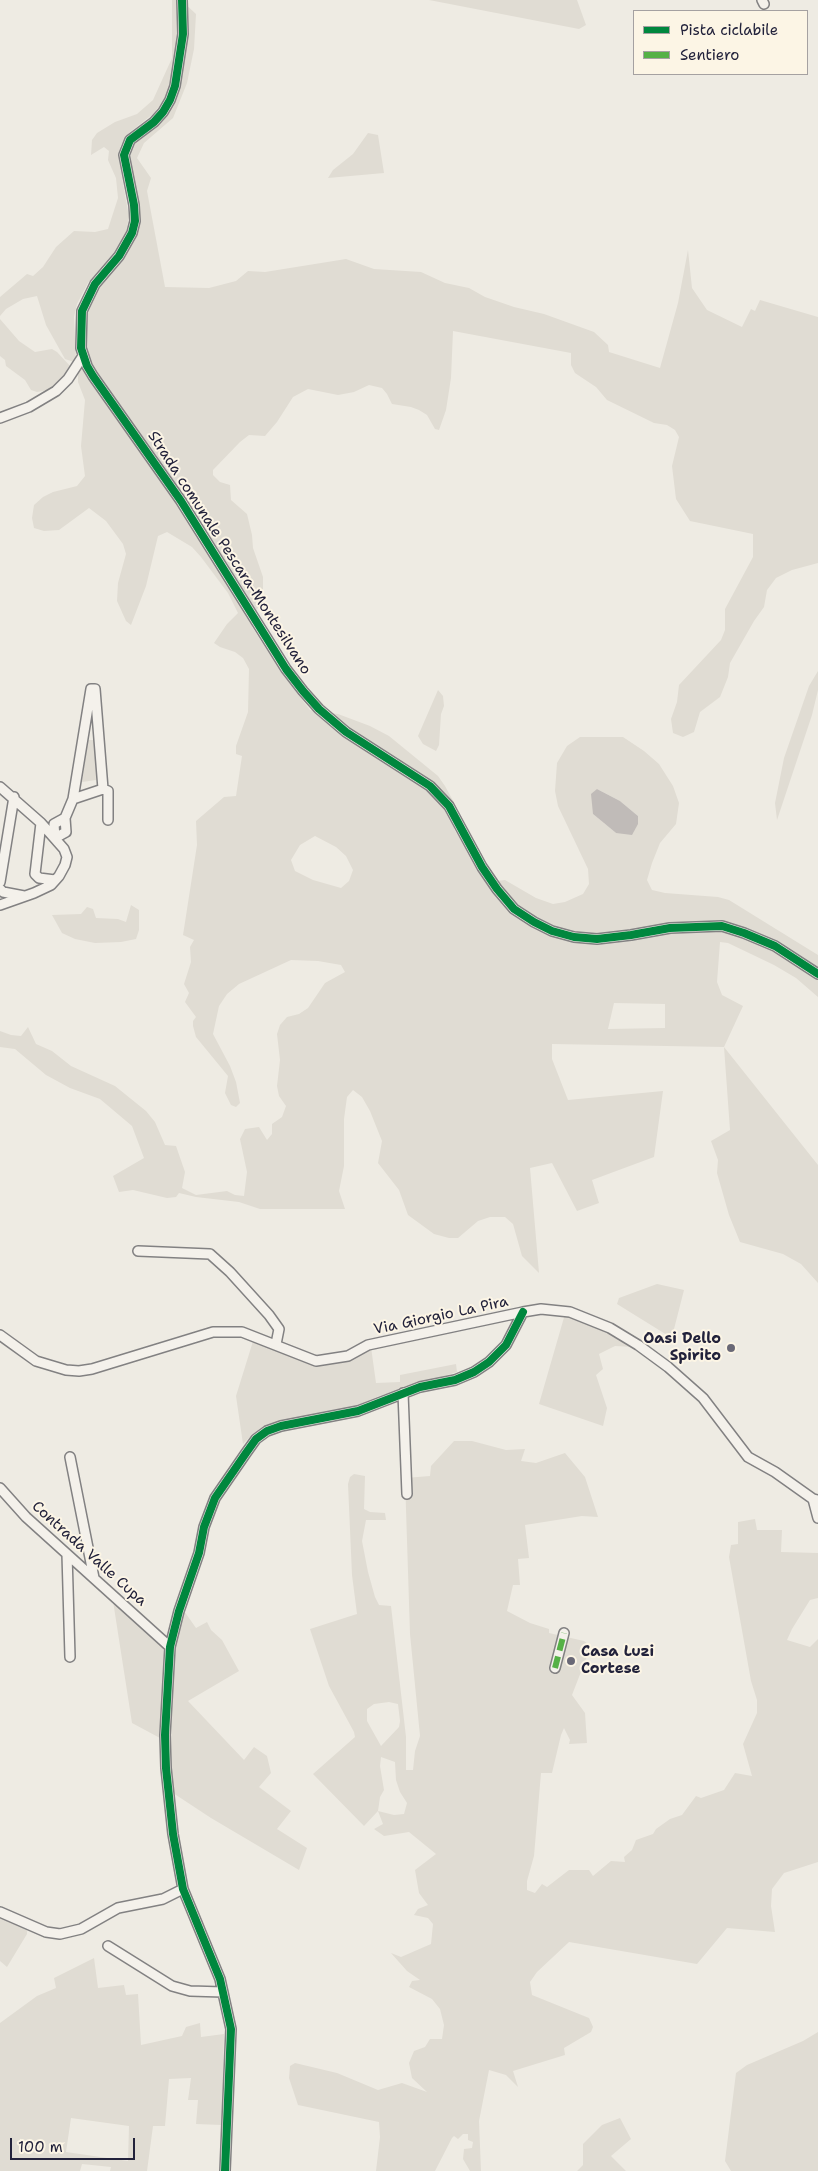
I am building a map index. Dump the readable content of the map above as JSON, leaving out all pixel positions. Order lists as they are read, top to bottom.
{
  "streets": {
    "street": ["Strada comunale Pescara-Montesilvano", "Via Giorgio La Pira", "Contrada Valle Cupa"]
  },
  "places": ["Oasi Dello Spirito", "Casa Luzi Cortese"],
  "legend": ["Pista ciclabile", "Sentiero"],
  "scale_bar": "100 m"
}
